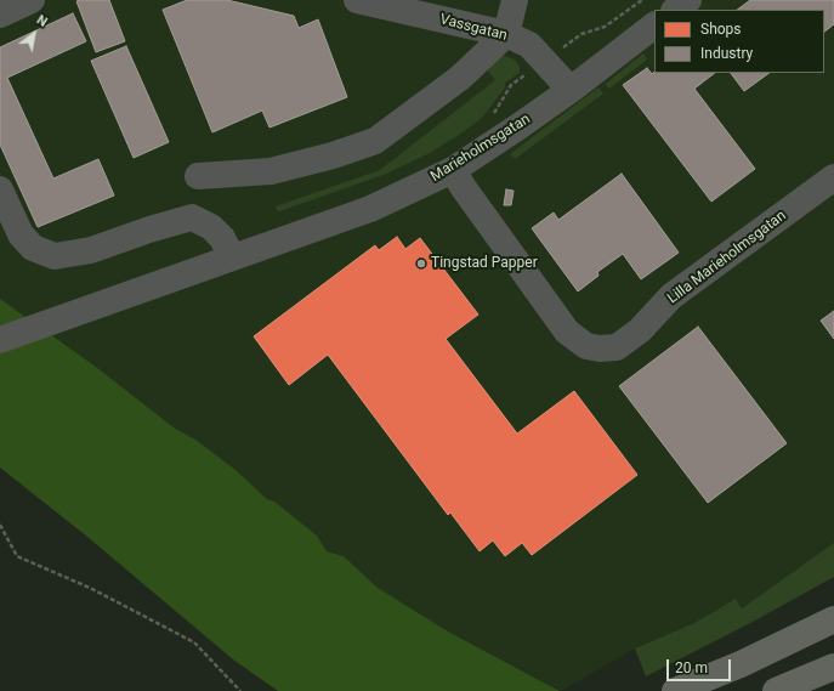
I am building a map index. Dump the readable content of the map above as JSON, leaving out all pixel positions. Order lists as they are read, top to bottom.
{
  "streets": {
    "street": ["Vassgatan", "Marieholmsgatan", "Lilla Marieholmsgatan"]
  },
  "crossings": [
    ["Vassgatan", "Marieholmsgatan"],
    ["Marieholmsgatan", "Lilla Marieholmsgatan"]
  ],
  "places": ["Tingstad Papper"],
  "legend": ["Shops", "Industry"],
  "scale_bar": "20 m",
  "north": "top right"
}
